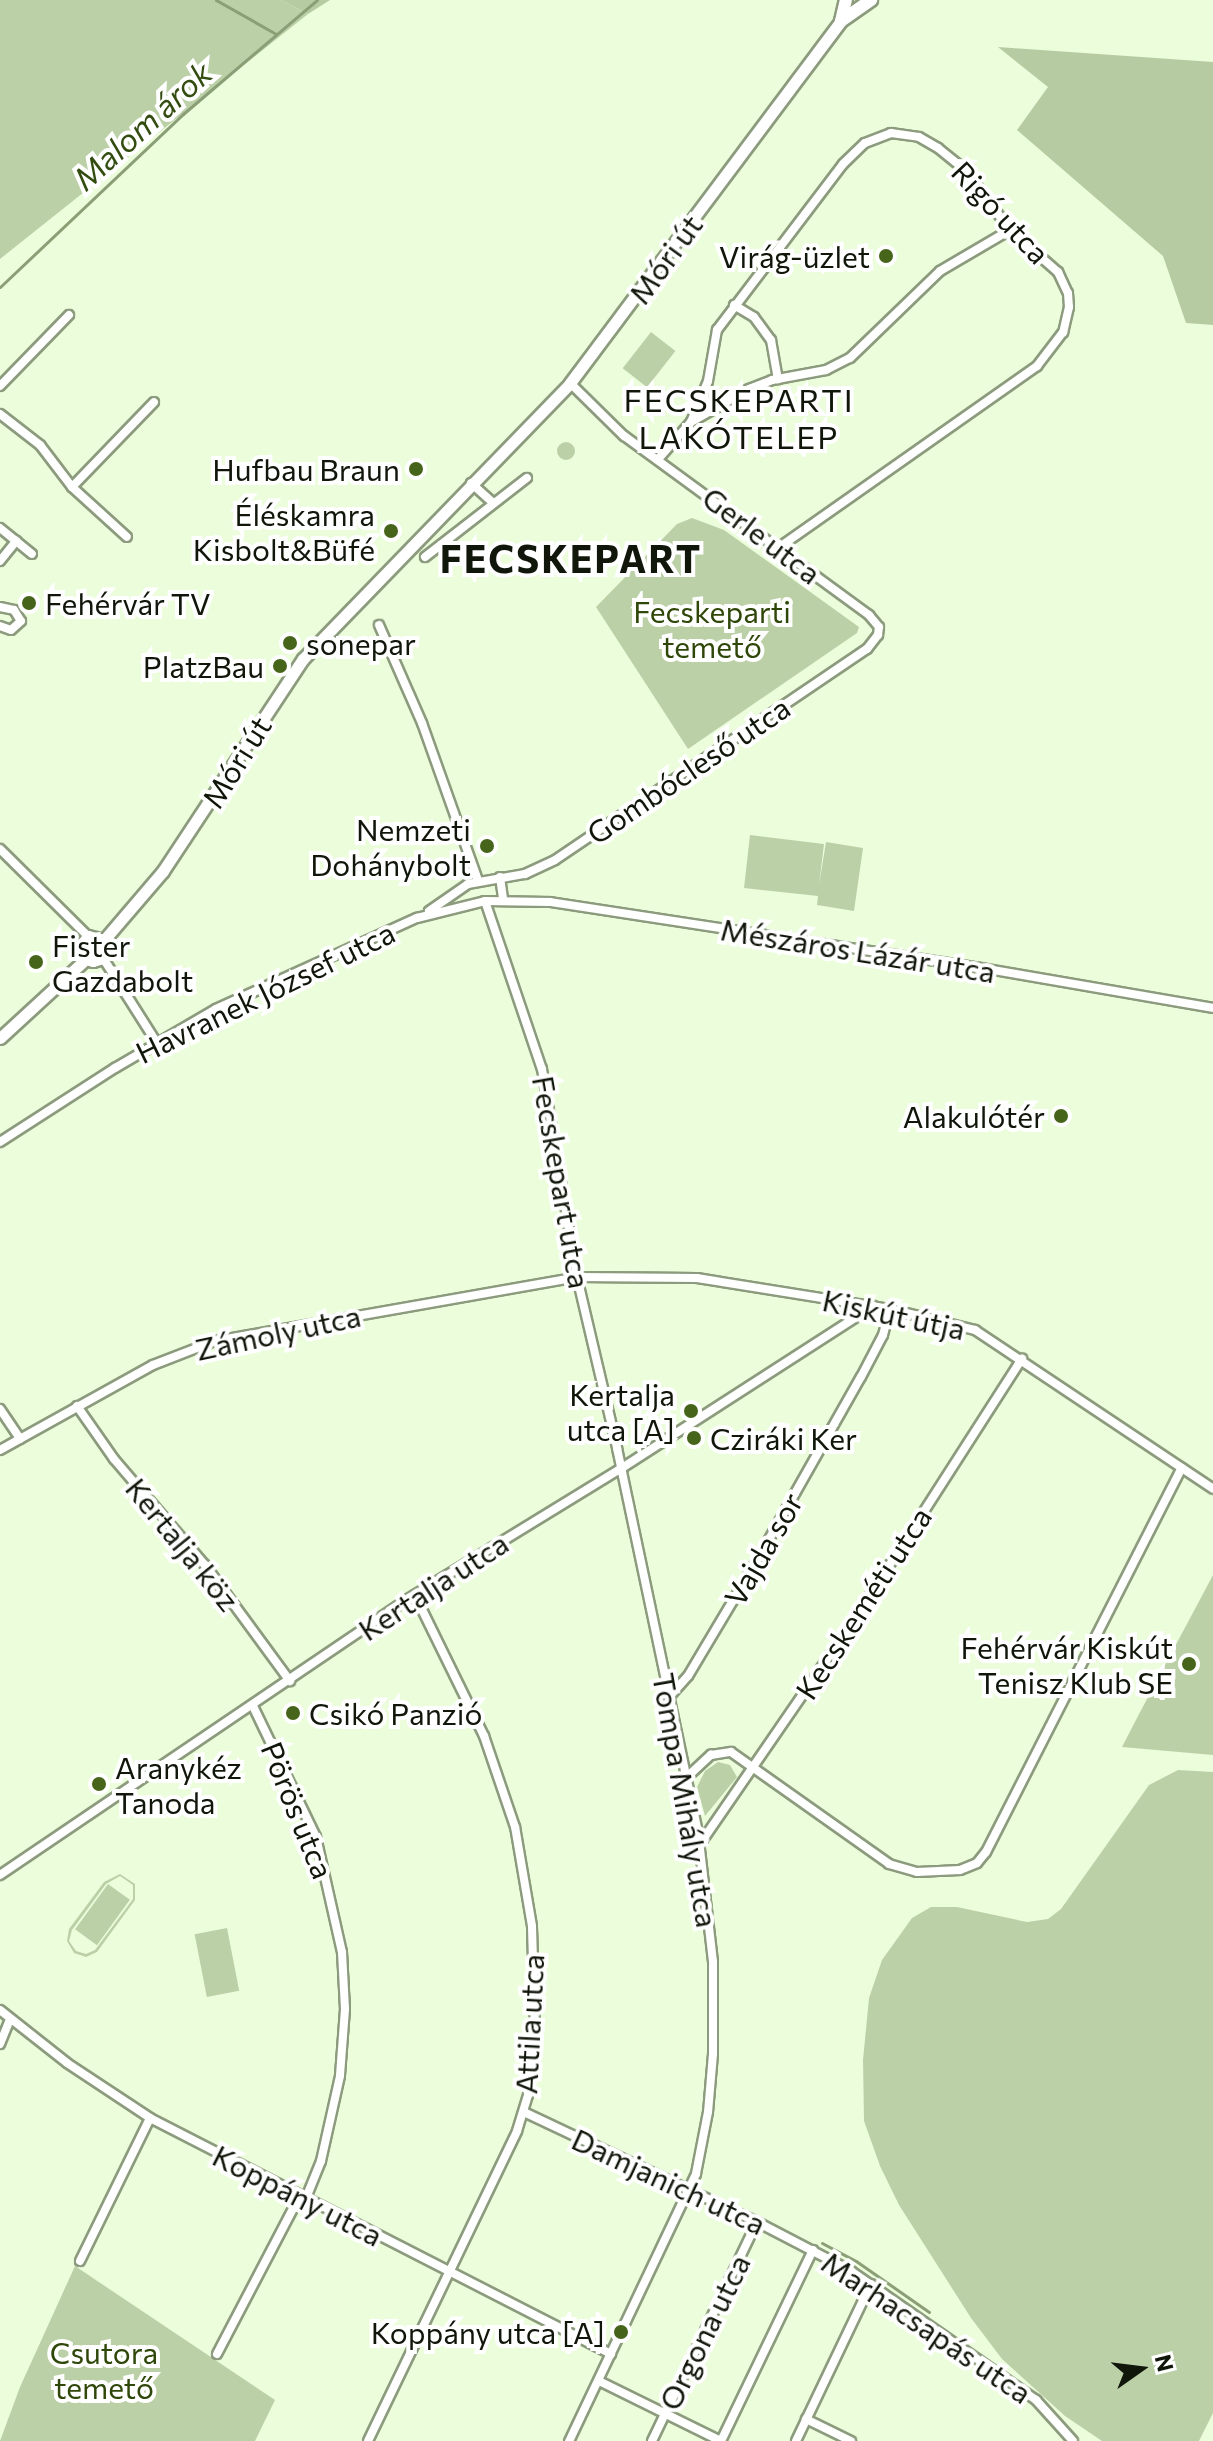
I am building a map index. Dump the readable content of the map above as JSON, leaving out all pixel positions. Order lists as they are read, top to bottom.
{
  "streets": {
    "main road": ["Móri út"],
    "street": [
      "Rigó utca",
      "Gerle utca",
      "Gombócleső utca",
      "Mészáros Lázár utca",
      "Havranek József utca",
      "Fecskepart utca",
      "Kiskút útja",
      "Zámoly utca",
      "Kertalja köz",
      "Vajda sor",
      "Kertalja utca",
      "Kecskeméti utca",
      "Tompa Mihály utca",
      "Pörös utca",
      "Attila utca",
      "Damjanich utca",
      "Koppány utca",
      "Marhacsapás utca",
      "Orgona utca"
    ]
  },
  "crossings": [
    ["Rigó utca", "Gerle utca"],
    ["Móri út", "Gerle utca"],
    ["Gerle utca", "Gombócleső utca"],
    ["Mészáros Lázár utca", "Havranek József utca"],
    ["Havranek József utca", "Fecskepart utca"],
    ["Fecskepart utca", "Kiskút útja"],
    ["Fecskepart utca", "Zámoly utca"],
    ["Fecskepart utca", "Kertalja utca"],
    ["Fecskepart utca", "Tompa Mihály utca"],
    ["Kiskút útja", "Zámoly utca"],
    ["Kiskút útja", "Vajda sor"],
    ["Kiskút útja", "Kertalja utca"],
    ["Kiskút útja", "Kecskeméti utca"],
    ["Zámoly utca", "Kertalja köz"],
    ["Kertalja köz", "Kertalja utca"],
    ["Vajda sor", "Tompa Mihály utca"],
    ["Kertalja utca", "Tompa Mihály utca"],
    ["Kertalja utca", "Pörös utca"],
    ["Kertalja utca", "Attila utca"],
    ["Kecskeméti utca", "Tompa Mihály utca"],
    ["Tompa Mihály utca", "Damjanich utca"],
    ["Tompa Mihály utca", "Koppány utca"],
    ["Pörös utca", "Koppány utca"],
    ["Attila utca", "Damjanich utca"],
    ["Attila utca", "Koppány utca"],
    ["Damjanich utca", "Marhacsapás utca"],
    ["Damjanich utca", "Orgona utca"]
  ],
  "districts": ["FECSKEPARTI LAKÓTELEP", "FECSKEPART"],
  "water": ["Malom árok"],
  "parks": ["Fecskeparti temető", "Csutora temető"],
  "places": [
    "Virág-üzlet",
    "Hufbau Braun",
    "Éléskamra Kisbolt&Büfé",
    "Fehérvár TV",
    "sonepar",
    "PlatzBau",
    "Nemzeti Dohánybolt",
    "Fister Gazdabolt",
    "Alakulótér",
    "Kertalja utca [A]",
    "Cziráki Ker",
    "Fehérvár Kiskút Tenisz Klub SE",
    "Csikó Panzió",
    "Aranykéz Tanoda",
    "Koppány utca [A]"
  ],
  "north": "right"
}
